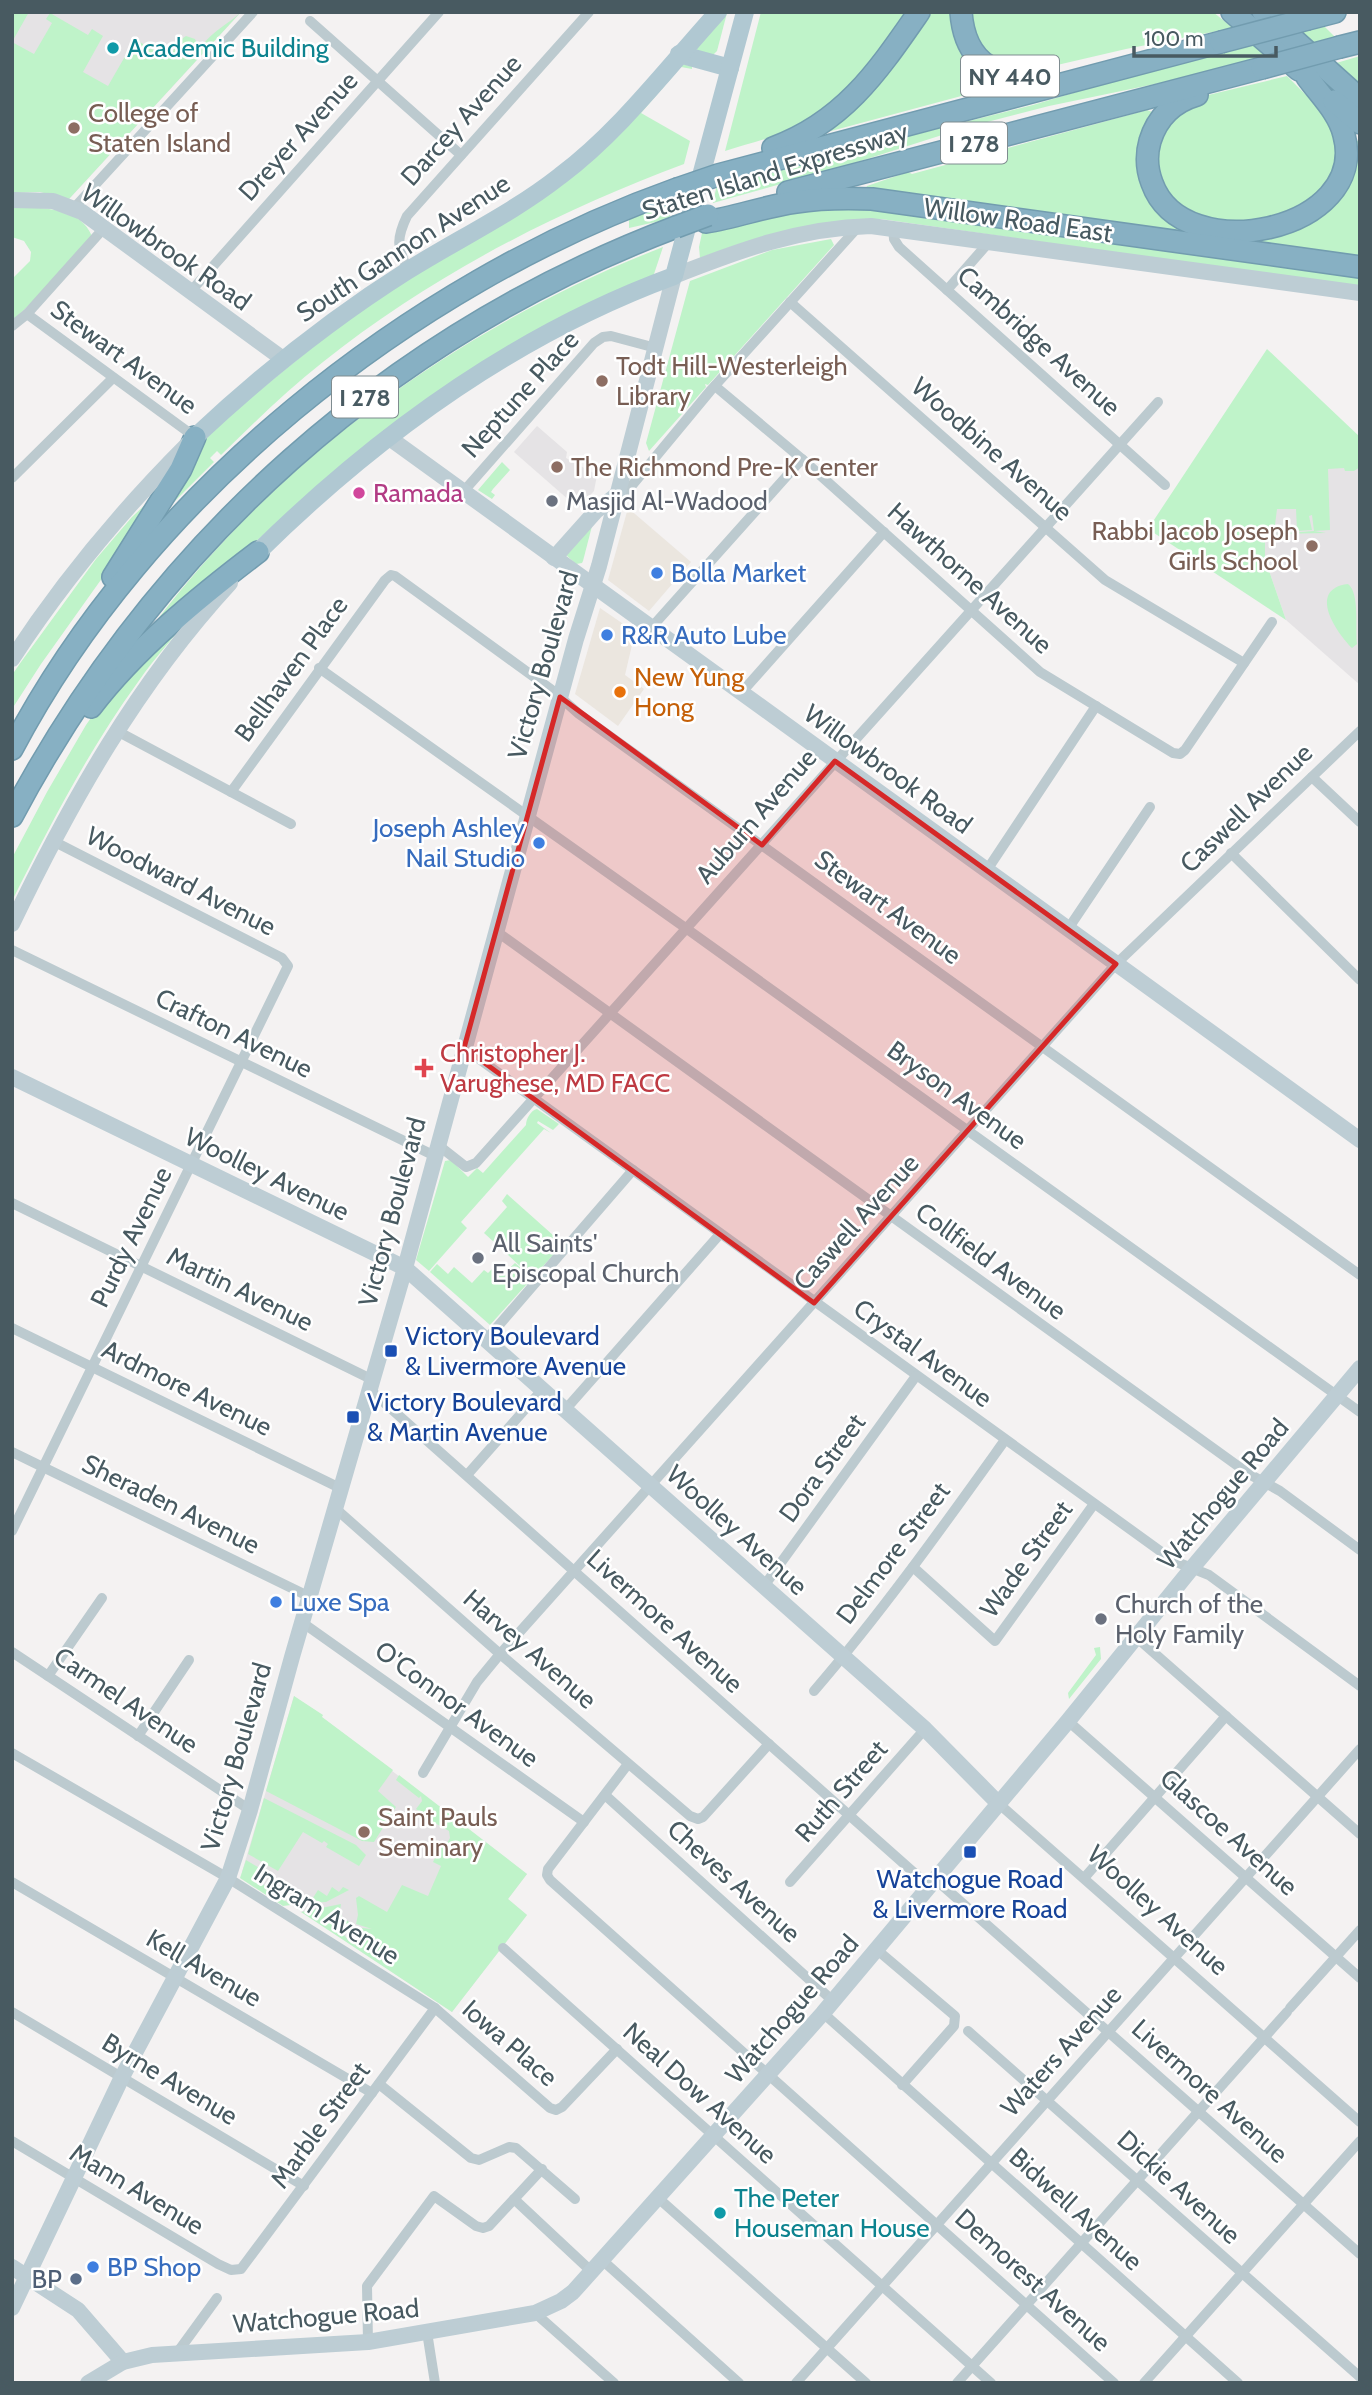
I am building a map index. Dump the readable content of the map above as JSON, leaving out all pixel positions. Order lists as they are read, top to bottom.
{
  "streets": {
    "highway": ["NY 440", "I 278", "Staten Island Expressway"],
    "main road": ["South Gannon Avenue", "Victory Boulevard"],
    "street": [
      "Darcey Avenue",
      "Dreyer Avenue",
      "Willow Road East",
      "Willowbrook Road",
      "Cambridge Avenue",
      "Stewart Avenue",
      "Neptune Place",
      "Woodbine Avenue",
      "Hawthorne Avenue",
      "Bellhaven Place",
      "Caswell Avenue",
      "Auburn Avenue",
      "Woodward Avenue",
      "Crafton Avenue",
      "Bryson Avenue",
      "Woolley Avenue",
      "Purdy Avenue",
      "Collfield Avenue",
      "Martin Avenue",
      "Crystal Avenue",
      "Ardmore Avenue",
      "Dora Street",
      "Watchogue Road",
      "Sheraden Avenue",
      "Delmore Street",
      "Wade Street",
      "Livermore Avenue",
      "Harvey Avenue",
      "Carmel Avenue",
      "O'Connor Avenue",
      "Ruth Street",
      "Glascoe Avenue",
      "Cheves Avenue",
      "Ingram Avenue",
      "Kell Avenue",
      "Iowa Place",
      "Waters Avenue",
      "Byrne Avenue",
      "Neal Dow Avenue",
      "Marble Street",
      "Dickie Avenue",
      "Mann Avenue",
      "Bidwell Avenue",
      "Demorest Avenue"
    ]
  },
  "crossings": [
    ["NY 440", "Staten Island Expressway"],
    ["Darcey Avenue", "South Gannon Avenue"],
    ["Dreyer Avenue", "Willowbrook Road"],
    ["Willow Road East", "Cambridge Avenue"],
    ["Willow Road East", "Victory Boulevard"],
    ["Willowbrook Road", "South Gannon Avenue"],
    ["Willowbrook Road", "Neptune Place"],
    ["Willowbrook Road", "Victory Boulevard"],
    ["Willowbrook Road", "Caswell Avenue"],
    ["Willowbrook Road", "Auburn Avenue"],
    ["South Gannon Avenue", "Stewart Avenue"],
    ["Cambridge Avenue", "Auburn Avenue"],
    ["Stewart Avenue", "Victory Boulevard"],
    ["Stewart Avenue", "Bellhaven Place"],
    ["Stewart Avenue", "Caswell Avenue"],
    ["Stewart Avenue", "Auburn Avenue"],
    ["Neptune Place", "Victory Boulevard"],
    ["Woodbine Avenue", "Hawthorne Avenue"],
    ["Woodbine Avenue", "Auburn Avenue"],
    ["Hawthorne Avenue", "Auburn Avenue"],
    ["Victory Boulevard", "Auburn Avenue"],
    ["Victory Boulevard", "Crafton Avenue"],
    ["Victory Boulevard", "Bryson Avenue"],
    ["Victory Boulevard", "Woolley Avenue"],
    ["Victory Boulevard", "Collfield Avenue"],
    ["Victory Boulevard", "Martin Avenue"],
    ["Victory Boulevard", "Crystal Avenue"],
    ["Victory Boulevard", "Ardmore Avenue"],
    ["Victory Boulevard", "Sheraden Avenue"],
    ["Victory Boulevard", "Livermore Avenue"],
    ["Victory Boulevard", "Harvey Avenue"],
    ["Victory Boulevard", "Carmel Avenue"],
    ["Victory Boulevard", "O'Connor Avenue"],
    ["Victory Boulevard", "Ingram Avenue"],
    ["Victory Boulevard", "Kell Avenue"],
    ["Victory Boulevard", "Byrne Avenue"],
    ["Victory Boulevard", "Mann Avenue"],
    ["Bellhaven Place", "Bryson Avenue"],
    ["Caswell Avenue", "Bryson Avenue"],
    ["Caswell Avenue", "Woolley Avenue"],
    ["Caswell Avenue", "Collfield Avenue"],
    ["Caswell Avenue", "Crystal Avenue"],
    ["Caswell Avenue", "Livermore Avenue"],
    ["Caswell Avenue", "Harvey Avenue"],
    ["Caswell Avenue", "O'Connor Avenue"],
    ["Auburn Avenue", "Crafton Avenue"],
    ["Auburn Avenue", "Bryson Avenue"],
    ["Auburn Avenue", "Collfield Avenue"],
    ["Auburn Avenue", "Crystal Avenue"],
    ["Woodward Avenue", "Purdy Avenue"],
    ["Crafton Avenue", "Purdy Avenue"],
    ["Bryson Avenue", "Watchogue Road"],
    ["Woolley Avenue", "Purdy Avenue"],
    ["Woolley Avenue", "Dora Street"],
    ["Woolley Avenue", "Watchogue Road"],
    ["Woolley Avenue", "Delmore Street"],
    ["Woolley Avenue", "Ruth Street"],
    ["Woolley Avenue", "Waters Avenue"],
    ["Purdy Avenue", "Martin Avenue"],
    ["Purdy Avenue", "Ardmore Avenue"],
    ["Purdy Avenue", "Sheraden Avenue"],
    ["Collfield Avenue", "Watchogue Road"],
    ["Martin Avenue", "Livermore Avenue"],
    ["Crystal Avenue", "Dora Street"],
    ["Crystal Avenue", "Watchogue Road"],
    ["Crystal Avenue", "Delmore Street"],
    ["Crystal Avenue", "Wade Street"],
    ["Watchogue Road", "Livermore Avenue"],
    ["Watchogue Road", "Glascoe Avenue"],
    ["Watchogue Road", "Cheves Avenue"],
    ["Watchogue Road", "Neal Dow Avenue"],
    ["Watchogue Road", "Bidwell Avenue"],
    ["Watchogue Road", "Demorest Avenue"],
    ["Delmore Street", "Wade Street"],
    ["Livermore Avenue", "Harvey Avenue"],
    ["Livermore Avenue", "Ruth Street"],
    ["Livermore Avenue", "Waters Avenue"],
    ["O'Connor Avenue", "Demorest Avenue"],
    ["Glascoe Avenue", "Waters Avenue"],
    ["Cheves Avenue", "Bidwell Avenue"],
    ["Ingram Avenue", "Iowa Place"],
    ["Ingram Avenue", "Marble Street"],
    ["Kell Avenue", "Marble Street"],
    ["Iowa Place", "Neal Dow Avenue"],
    ["Iowa Place", "Marble Street"],
    ["Waters Avenue", "Neal Dow Avenue"],
    ["Waters Avenue", "Dickie Avenue"],
    ["Waters Avenue", "Bidwell Avenue"],
    ["Waters Avenue", "Demorest Avenue"],
    ["Byrne Avenue", "Marble Street"],
    ["Marble Street", "Mann Avenue"]
  ],
  "places": {
    "other": [
      "Academic Building",
      "College of Staten Island",
      "Todt Hill-Westerleigh Library",
      "The Richmond Pre-K Center",
      "Ramada",
      "Masjid Al-Wadood",
      "Rabbi Jacob Joseph Girls School",
      "Bolla Market",
      "R&R Auto Lube",
      "New Yung Hong",
      "Joseph Ashley Nail Studio",
      "All Saints' Episcopal Church",
      "Luxe Spa",
      "Church of the Holy Family",
      "Saint Pauls Seminary",
      "The Peter Houseman House",
      "BP Shop",
      "BP"
    ],
    "health": ["Christopher J. Varughese, MD FACC"],
    "transit": ["Victory Boulevard & Livermore Avenue", "Victory Boulevard & Martin Avenue", "Watchogue Road & Livermore Road"]
  },
  "scale_bar": "100 m"
}
